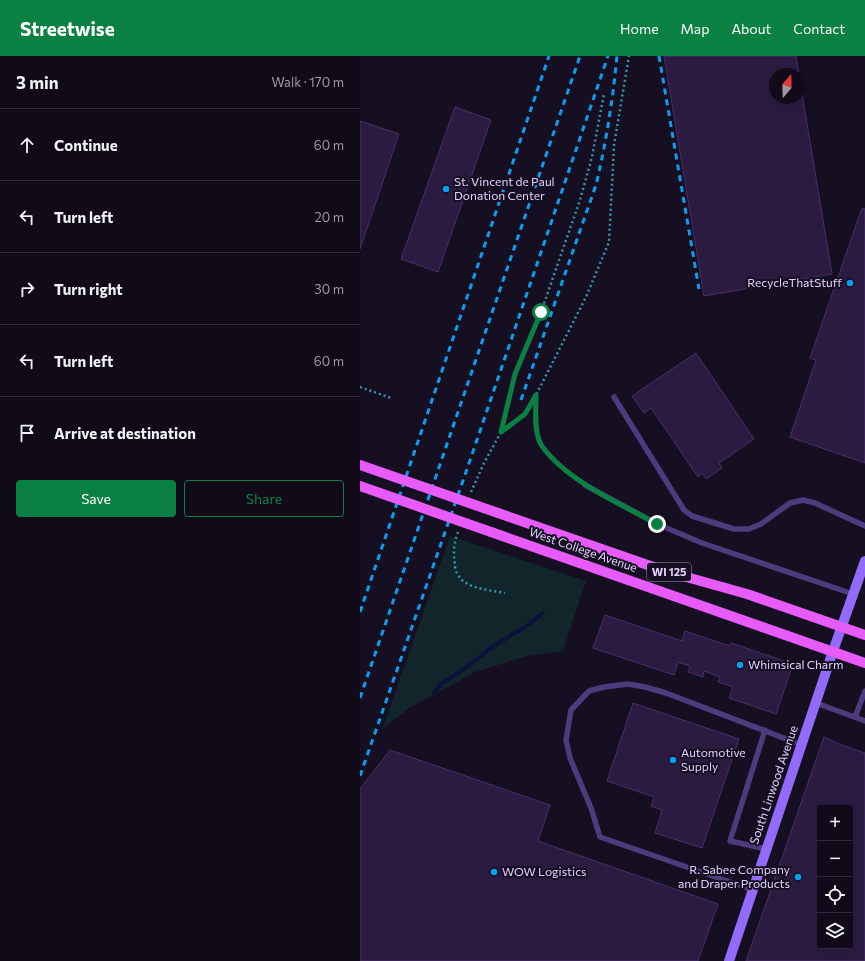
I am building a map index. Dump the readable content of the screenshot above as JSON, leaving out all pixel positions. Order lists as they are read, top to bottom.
{
  "streets": {
    "main road": ["West College Avenue", "WI 125"],
    "street": ["South Linwood Avenue"]
  },
  "crossings": [
    ["West College Avenue", "South Linwood Avenue"]
  ],
  "places": [
    "St. Vincent de Paul Donation Center",
    "RecycleThatStuff",
    "Whimsical Charm",
    "Automotive Supply",
    "WOW Logistics",
    "R. Sabee Company and Draper Products"
  ],
  "north": "top",
  "page": {
    "header": "Streetwise",
    "nav": [
      "Home",
      "Map",
      "About",
      "Contact"
    ],
    "heading": ["3 min", "Walk · 170 m"],
    "list": [
      ["Continue", "60 m"],
      ["Turn left", "20 m"],
      ["Turn right", "30 m"],
      ["Turn left", "60 m"],
      "Arrive at destination"
    ],
    "buttons": ["Save", "Share"],
    "map_buttons": ["+", "−"]
  }
}
